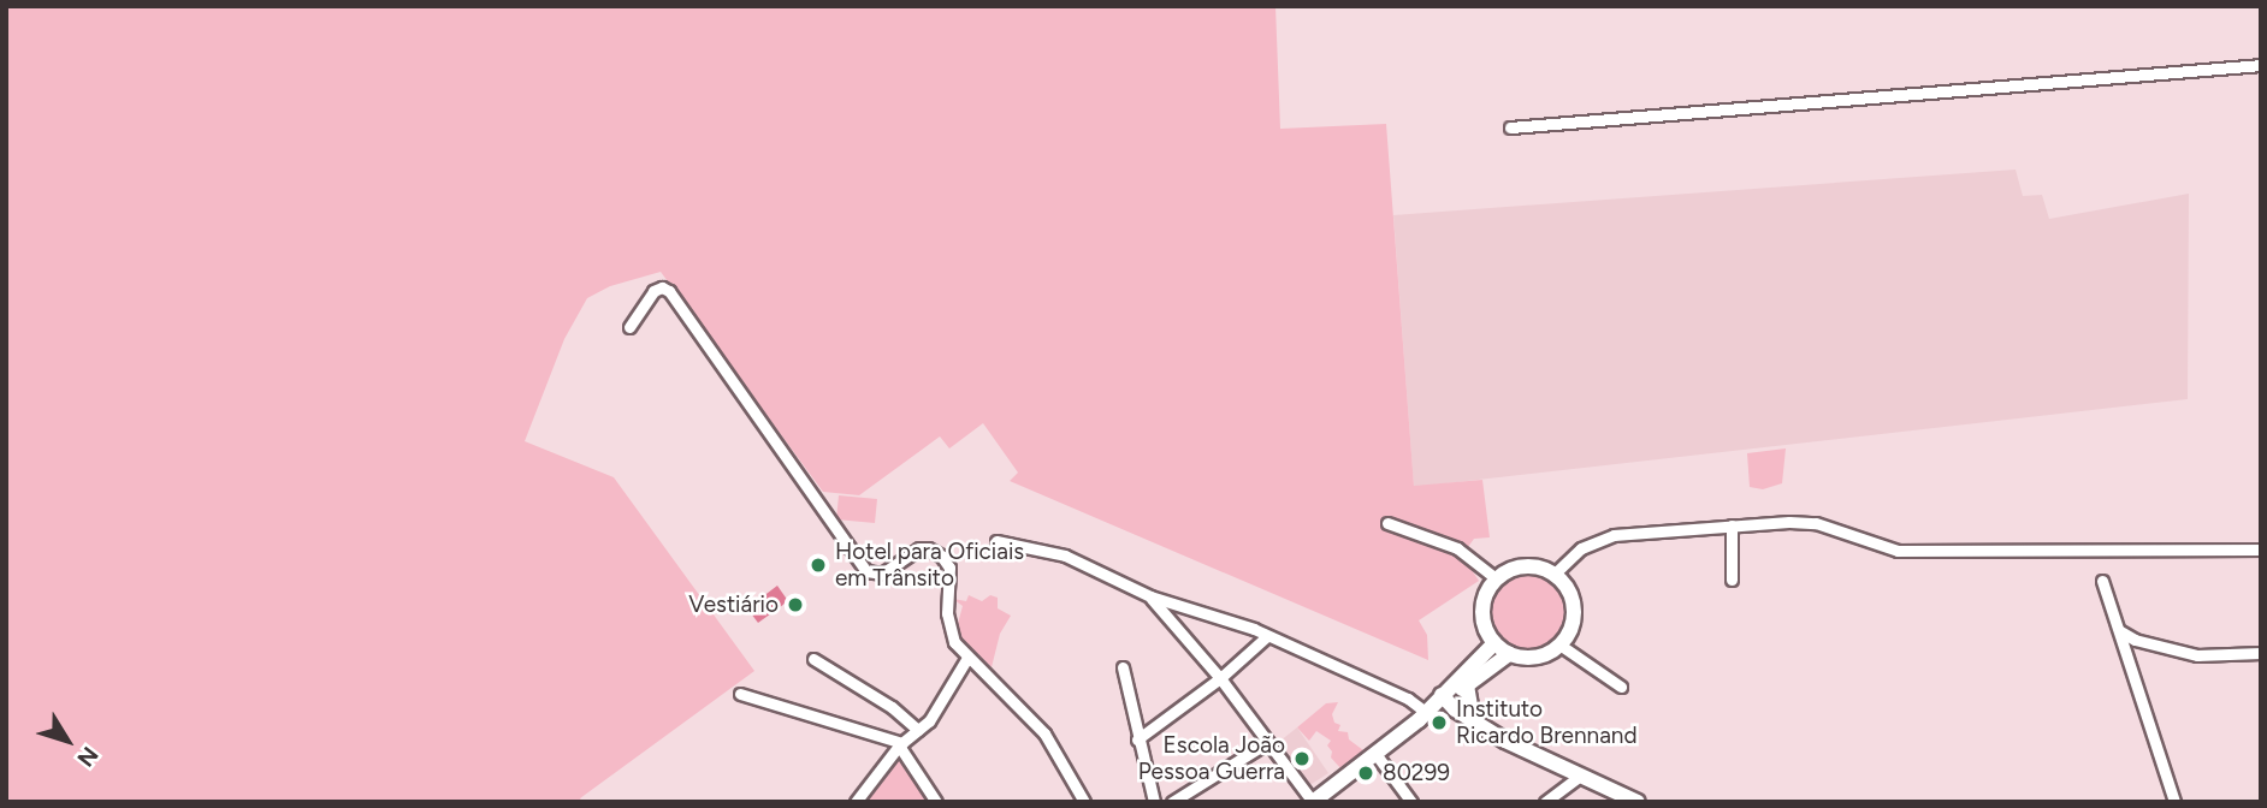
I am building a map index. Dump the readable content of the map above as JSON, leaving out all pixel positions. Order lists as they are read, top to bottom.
{
  "places": [
    "Hotel para Oficiais em Trânsito",
    "Vestiário",
    "Instituto Ricardo Brennand",
    "Escola João Pessoa Guerra",
    "80299"
  ],
  "north": "bottom right"
}
